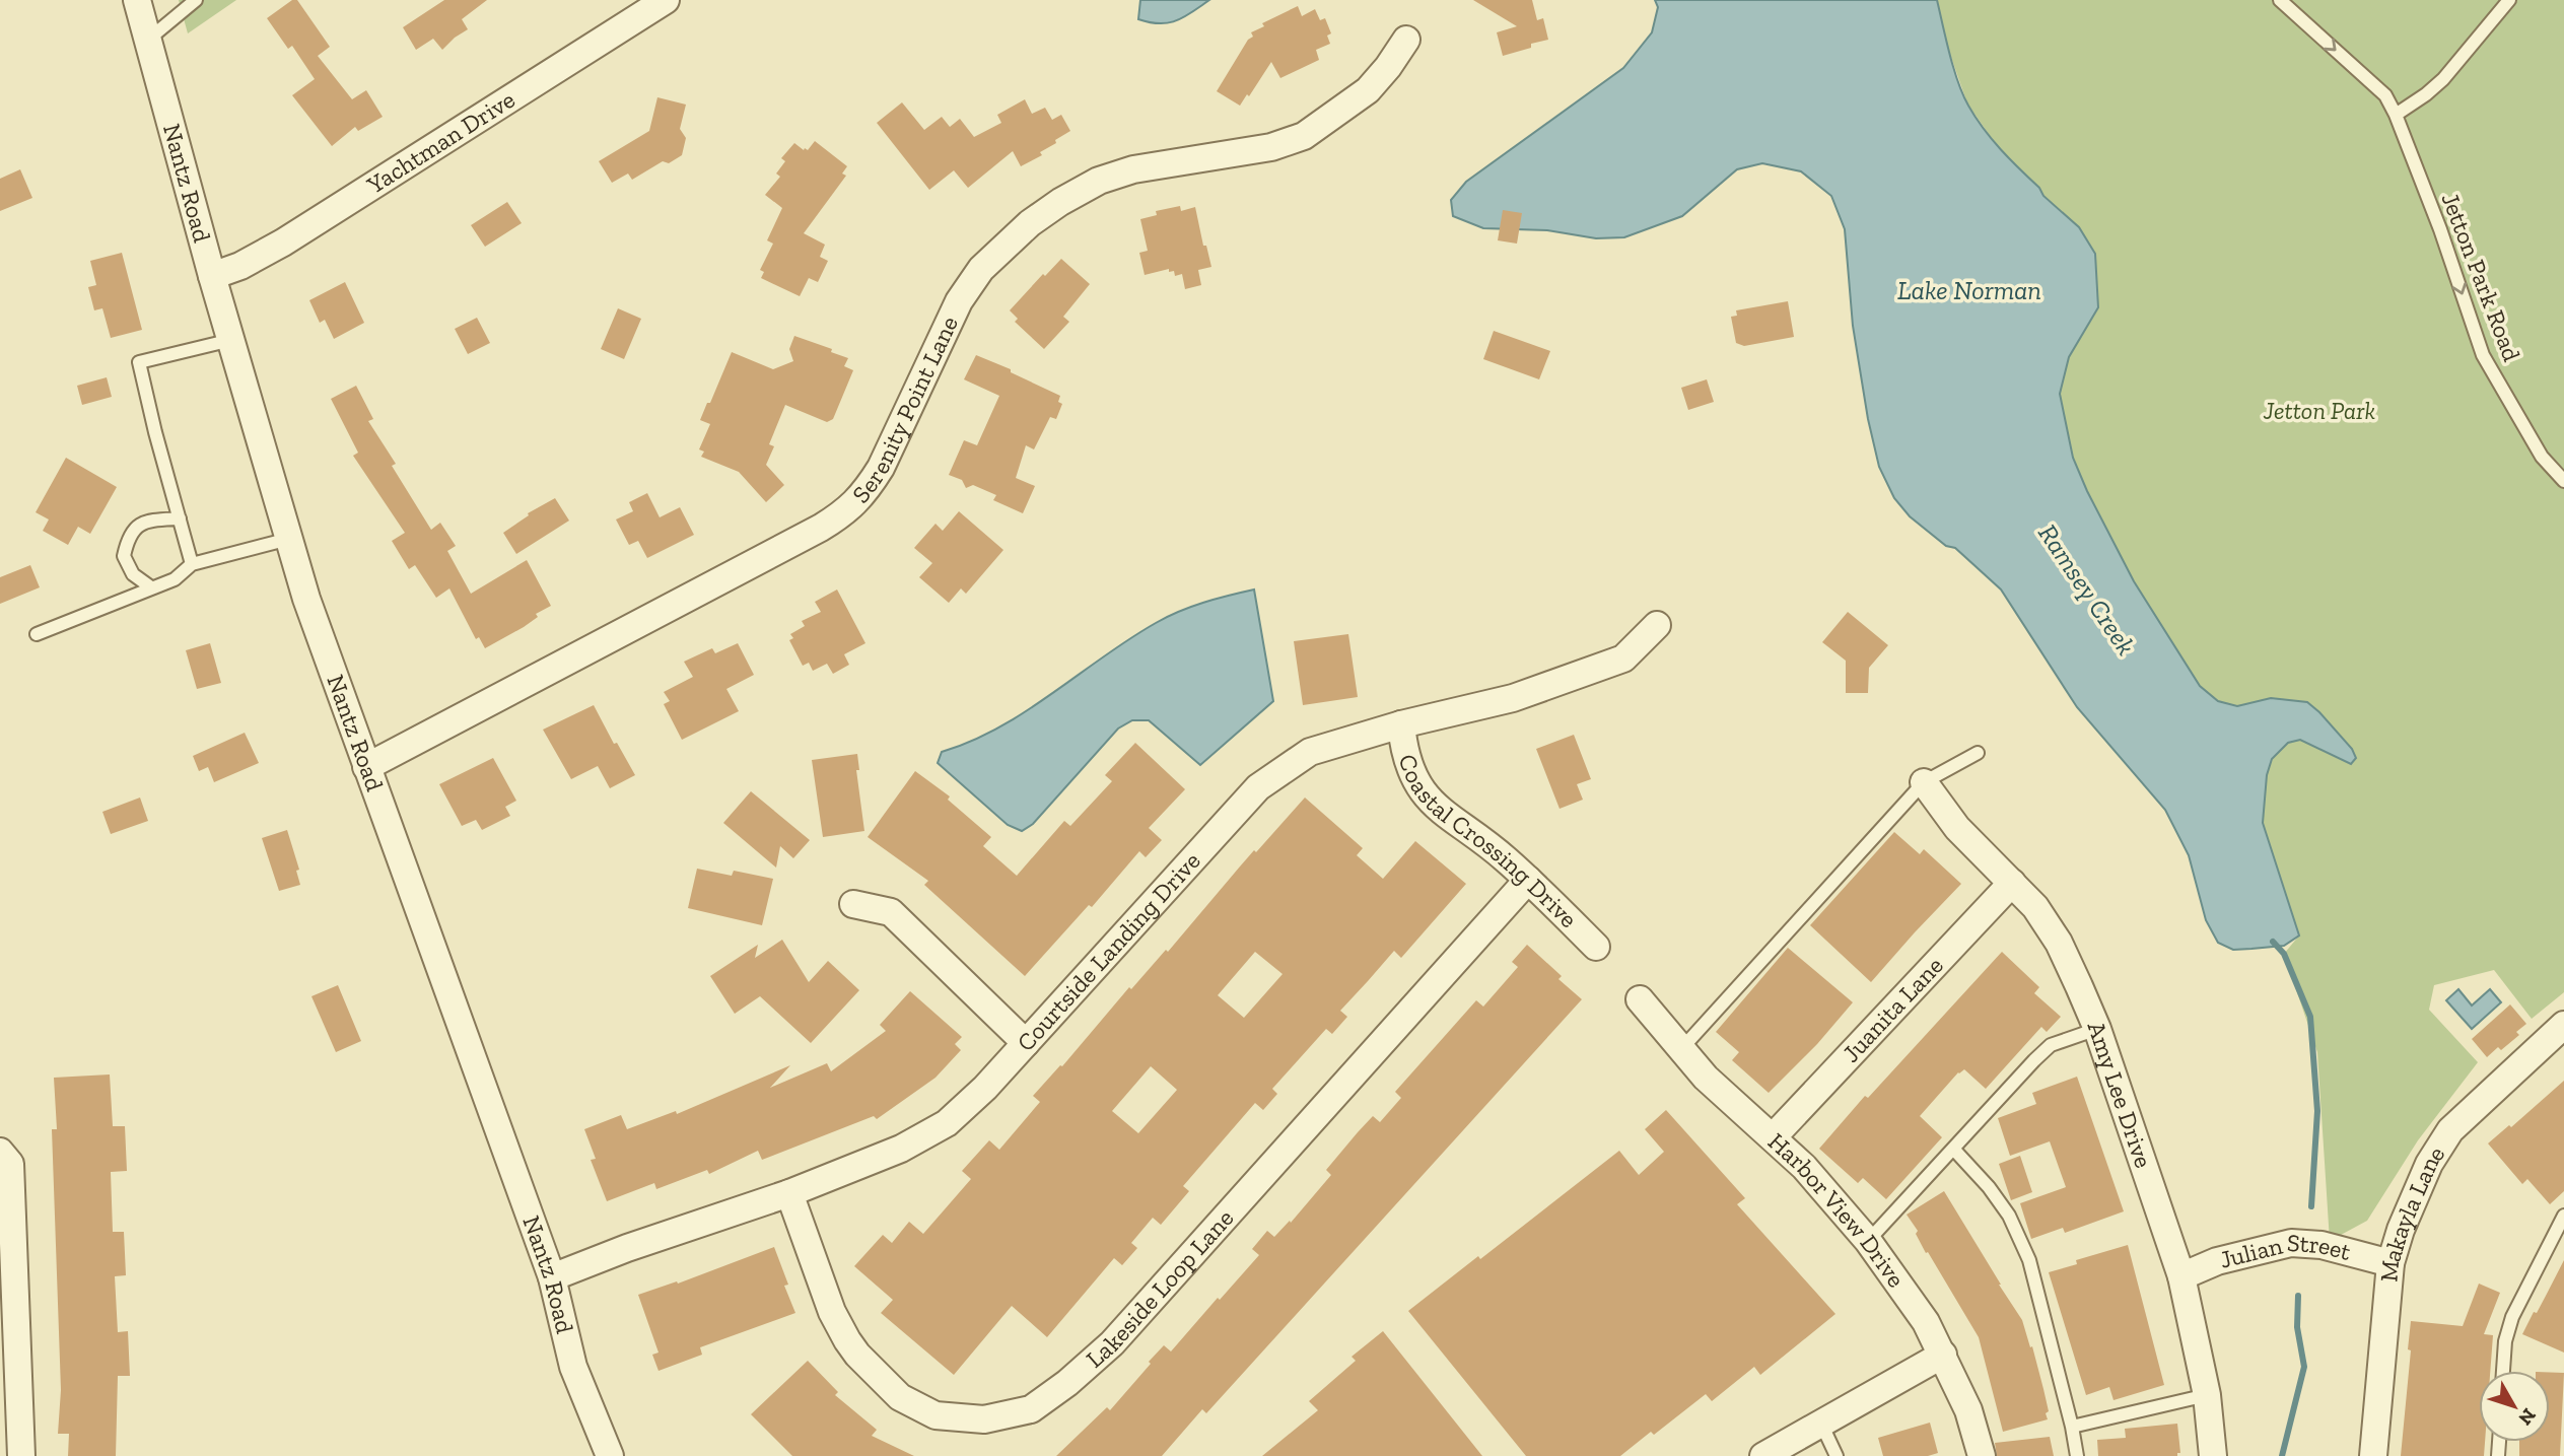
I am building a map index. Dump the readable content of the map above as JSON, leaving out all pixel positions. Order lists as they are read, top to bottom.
{
  "streets": {
    "street": [
      "Yachtman Drive",
      "Nantz Road",
      "Serenity Point Lane",
      "Coastal Crossing Drive",
      "Courtside Landing Drive",
      "Juanita Lane",
      "Amy Lee Drive",
      "Harbor View Drive",
      "Makayla Lane",
      "Julian Street",
      "Lakeside Loop Lane"
    ],
    "lane": ["Jetton Park Road"]
  },
  "crossings": [
    ["Yachtman Drive", "Nantz Road"],
    ["Nantz Road", "Serenity Point Lane"],
    ["Nantz Road", "Courtside Landing Drive"],
    ["Coastal Crossing Drive", "Courtside Landing Drive"],
    ["Coastal Crossing Drive", "Lakeside Loop Lane"],
    ["Courtside Landing Drive", "Lakeside Loop Lane"],
    ["Juanita Lane", "Amy Lee Drive"],
    ["Juanita Lane", "Harbor View Drive"],
    ["Amy Lee Drive", "Julian Street"],
    ["Makayla Lane", "Julian Street"]
  ],
  "one_way": ["Jetton Park Road"],
  "water": ["Lake Norman", "Ramsey Creek"],
  "parks": ["Jetton Park"],
  "north": "bottom right"
}
